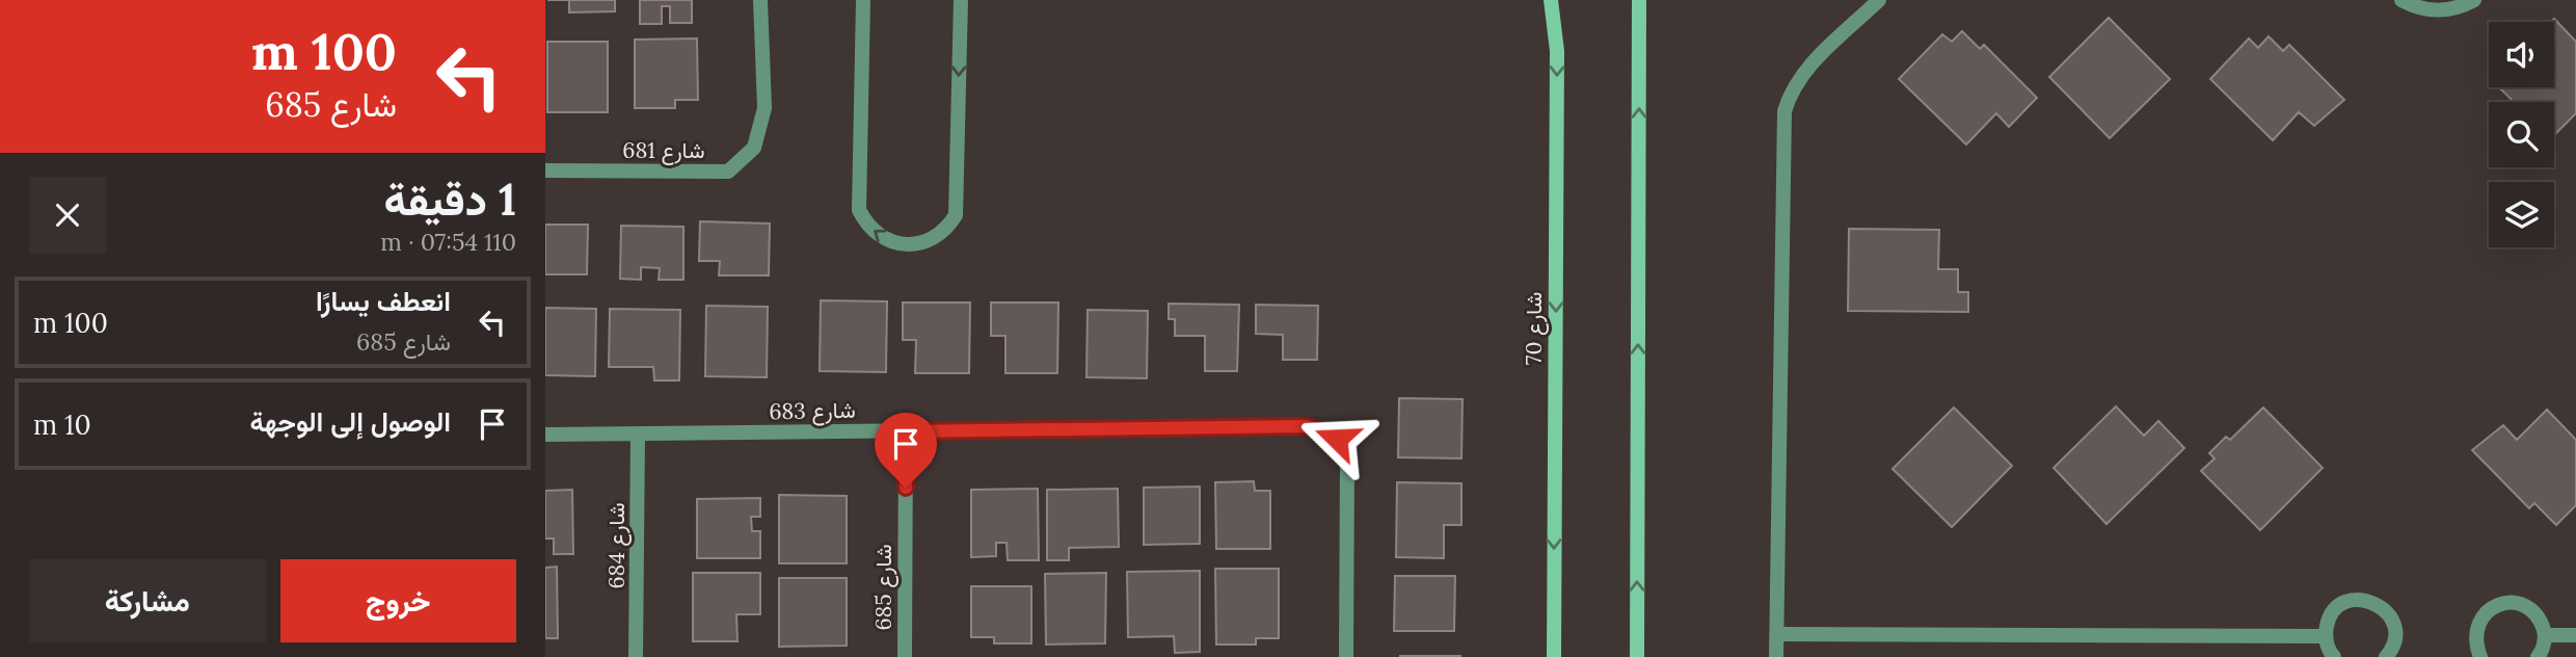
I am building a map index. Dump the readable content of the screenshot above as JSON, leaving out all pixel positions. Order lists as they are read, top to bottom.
{
  "streets": {
    "main road": ["شارع 70"],
    "street": [
      "شارع 681",
      "شارع 683",
      "شارع 684",
      "شارع 685"
    ]
  },
  "crossings": [
    ["شارع 683", "شارع 684"],
    ["شارع 683", "شارع 685"]
  ],
  "page": {
    "turn": ["100 m", "شارع 685"],
    "heading": ["1 دقيقة", "110 m · 07:54"],
    "list": [
      {
        "name": "انعطف يسارًا",
        "note": "شارع 685",
        "value": "100 m"
      },
      {
        "name": "الوصول إلى الوجهة",
        "value": "10 m"
      }
    ],
    "buttons": ["خروج", "مشاركة"]
  }
}
